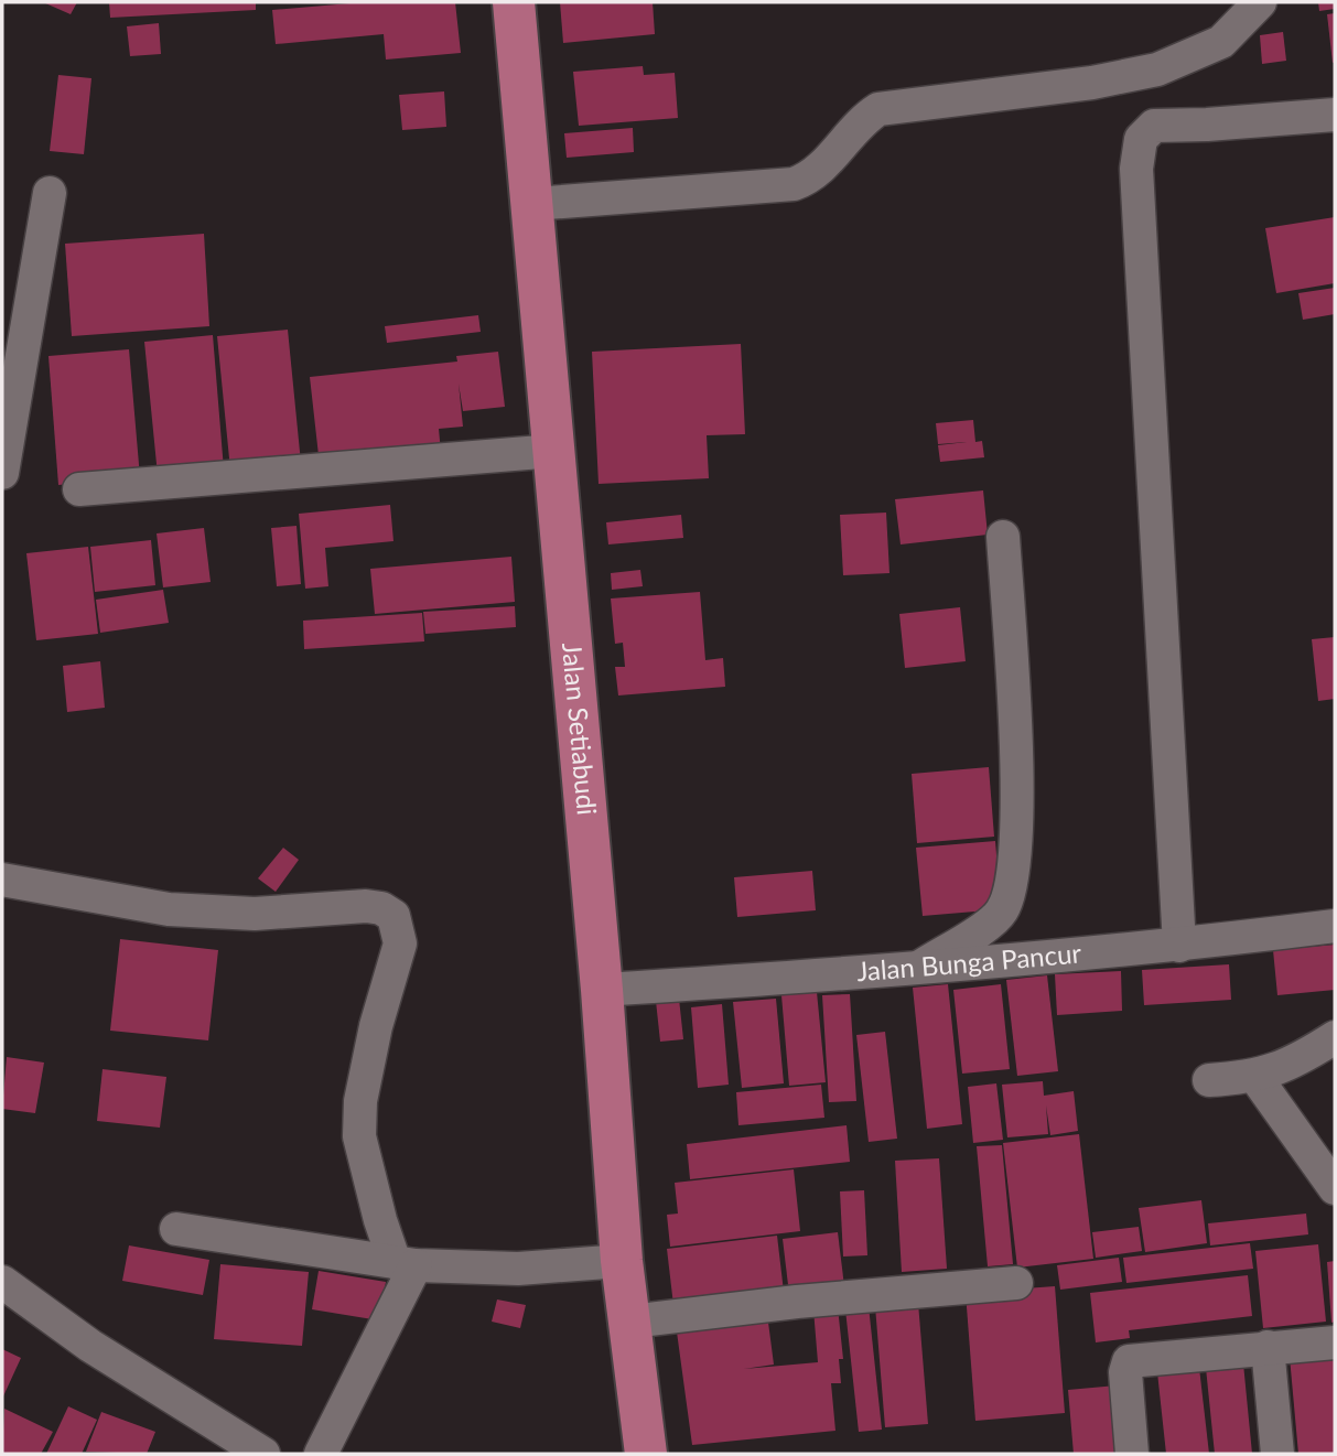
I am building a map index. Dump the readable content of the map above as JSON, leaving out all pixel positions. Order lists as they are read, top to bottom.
{
  "streets": {
    "main road": ["Jalan Setiabudi"],
    "street": ["Jalan Bunga Pancur"]
  },
  "crossings": [
    ["Jalan Setiabudi", "Jalan Bunga Pancur"]
  ]
}
